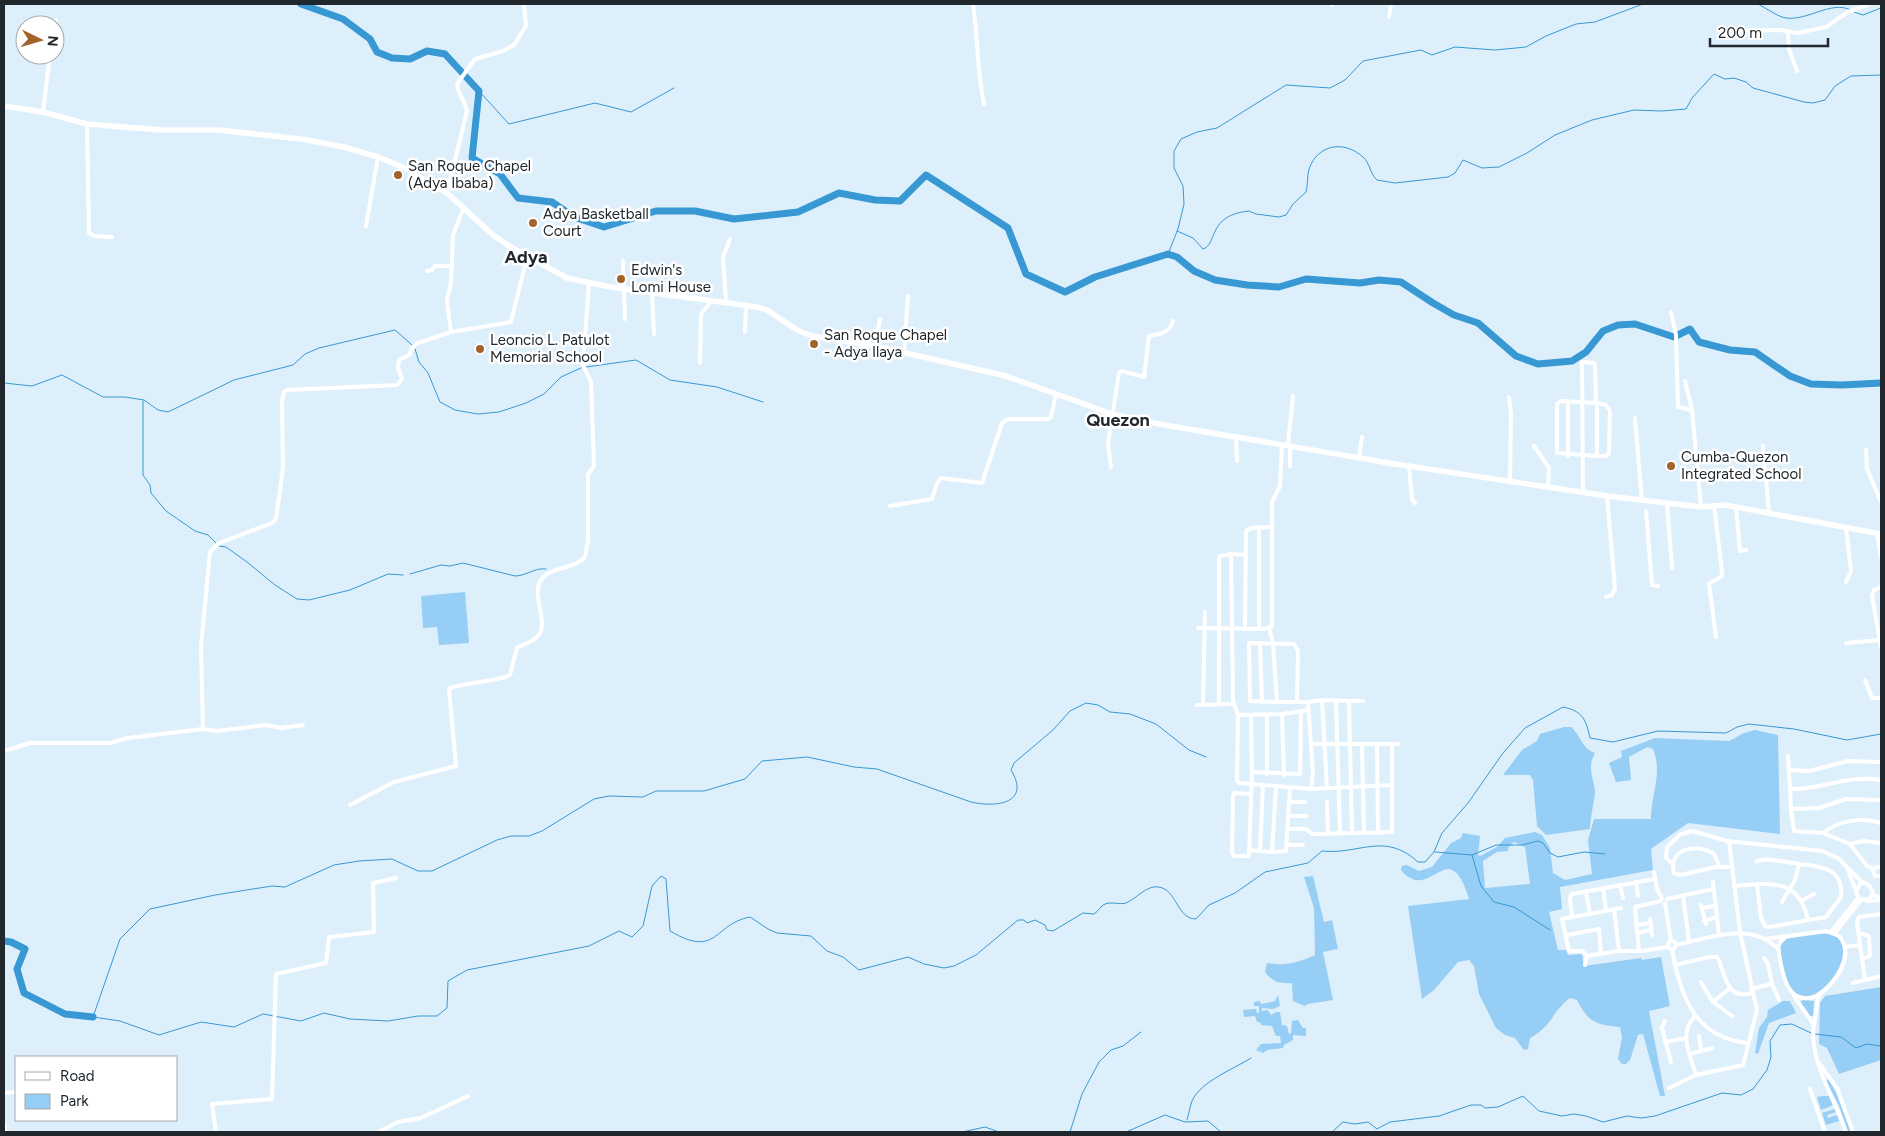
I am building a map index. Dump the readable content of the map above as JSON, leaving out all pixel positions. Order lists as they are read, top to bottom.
{
  "districts": ["Adya", "Quezon"],
  "places": [
    "San Roque Chapel (Adya Ibaba)",
    "Adya Basketball Court",
    "Edwin's Lomi House",
    "San Roque Chapel - Adya Ilaya",
    "Leoncio L. Patulot Memorial School",
    "Cumba-Quezon Integrated School"
  ],
  "legend": ["Road", "Park"],
  "scale_bar": "200 m",
  "north": "right"
}
